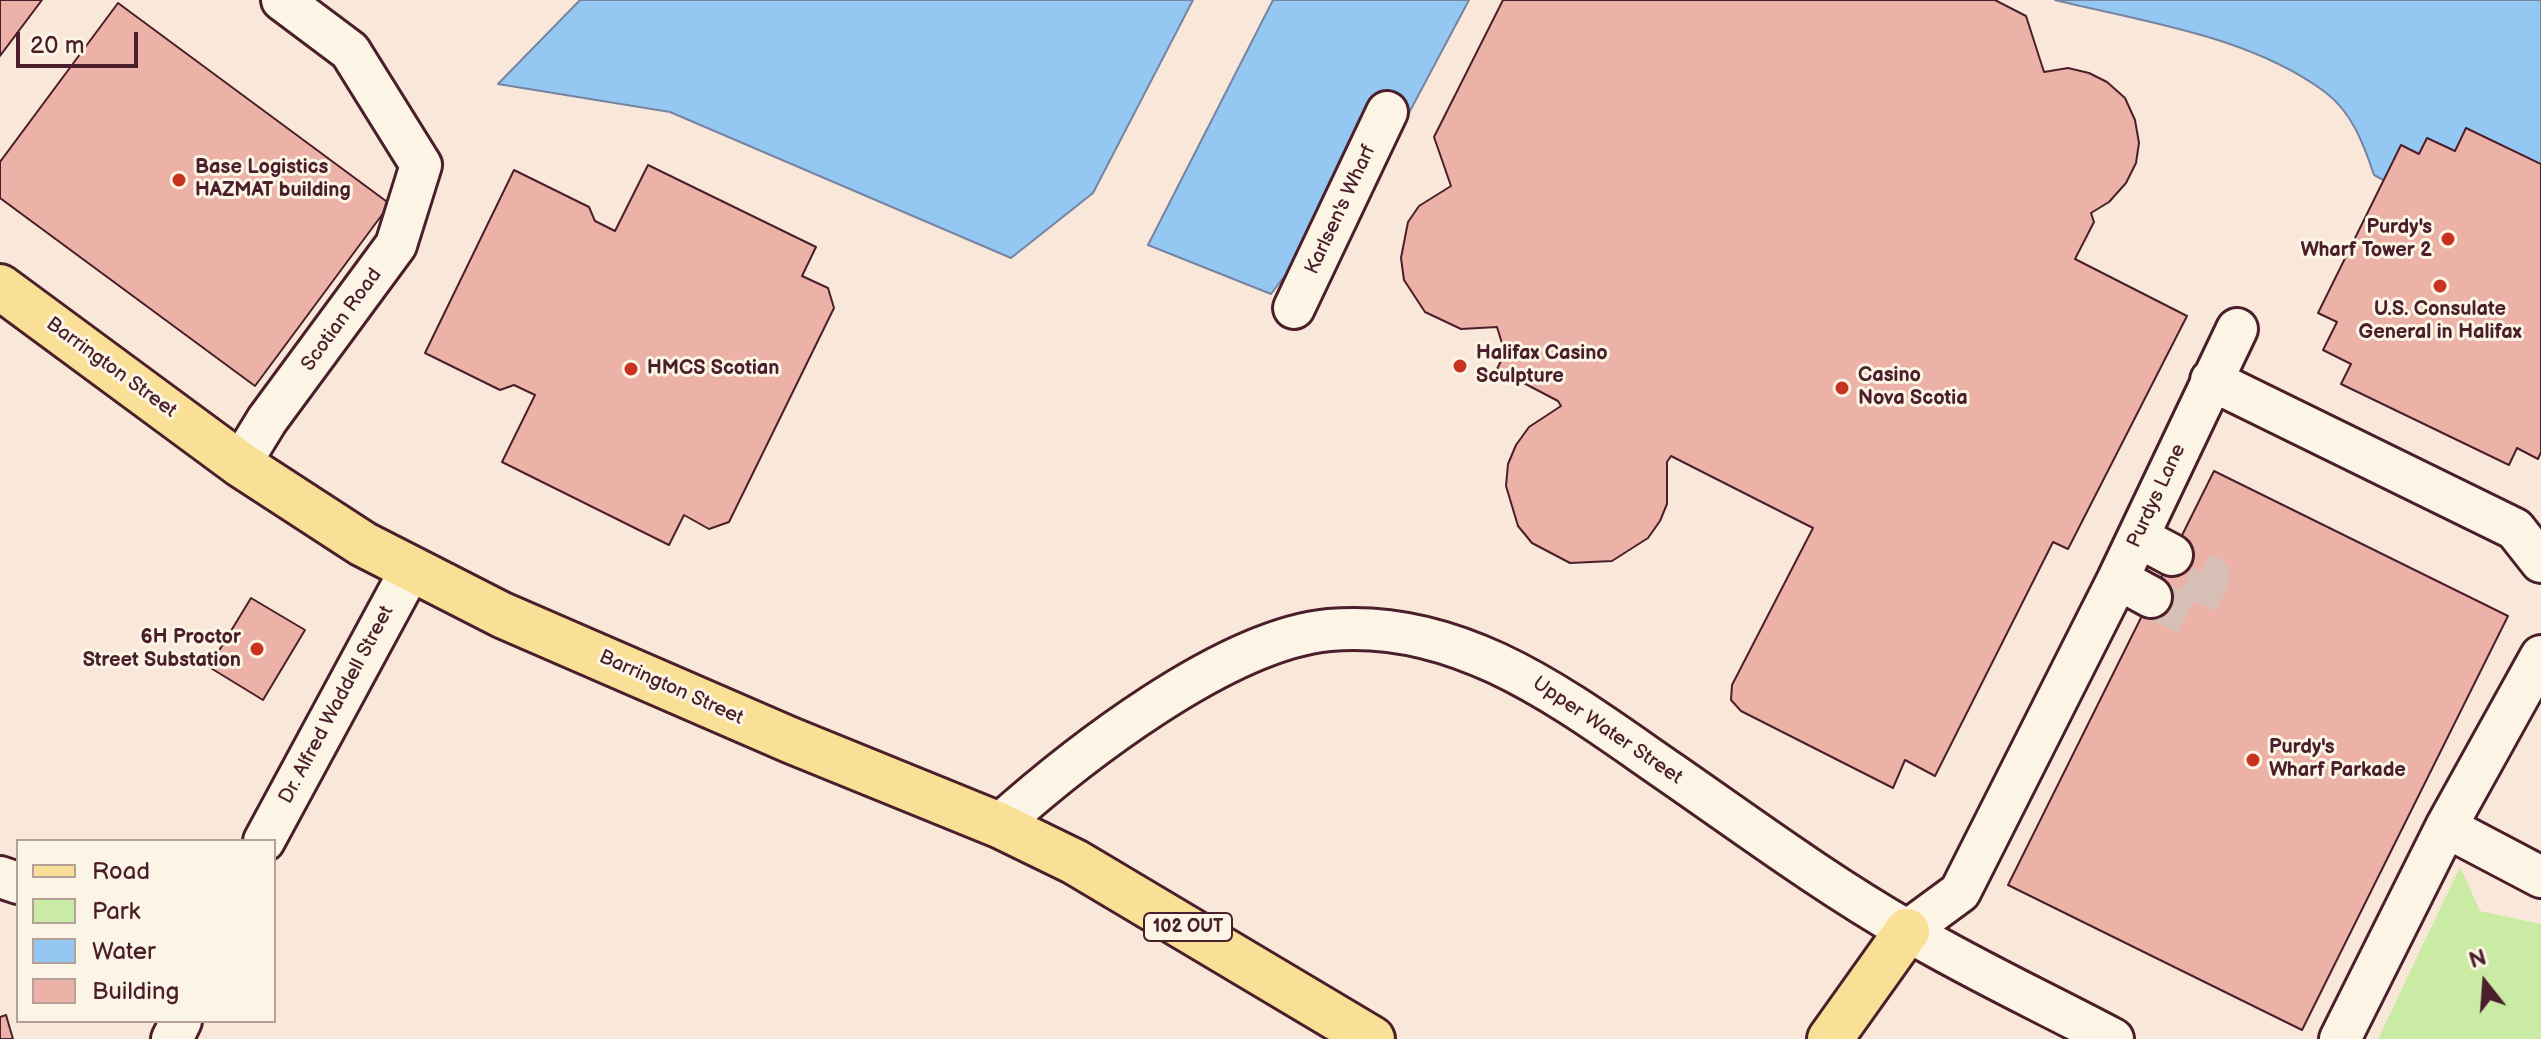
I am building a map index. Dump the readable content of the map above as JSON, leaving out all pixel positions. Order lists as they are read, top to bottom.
{
  "streets": {
    "main road": ["Barrington Street", "102 OUT"],
    "street": [
      "Karlsen's Wharf",
      "Scotian Road",
      "Purdys Lane",
      "Dr. Alfred Waddell Street",
      "Upper Water Street"
    ]
  },
  "crossings": [
    ["Scotian Road", "Barrington Street"],
    ["Barrington Street", "Dr. Alfred Waddell Street"],
    ["Barrington Street", "Upper Water Street"],
    ["Purdys Lane", "Upper Water Street"]
  ],
  "places": [
    "Base Logistics HAZMAT building",
    "Purdy's Wharf Tower 2",
    "U.S. Consulate General in Halifax",
    "Halifax Casino Sculpture",
    "HMCS Scotian",
    "Casino Nova Scotia",
    "6H Proctor Street Substation",
    "Purdy's Wharf Parkade"
  ],
  "legend": [
    "Road",
    "Park",
    "Water",
    "Building"
  ],
  "scale_bar": "20 m",
  "north": "top"
}
